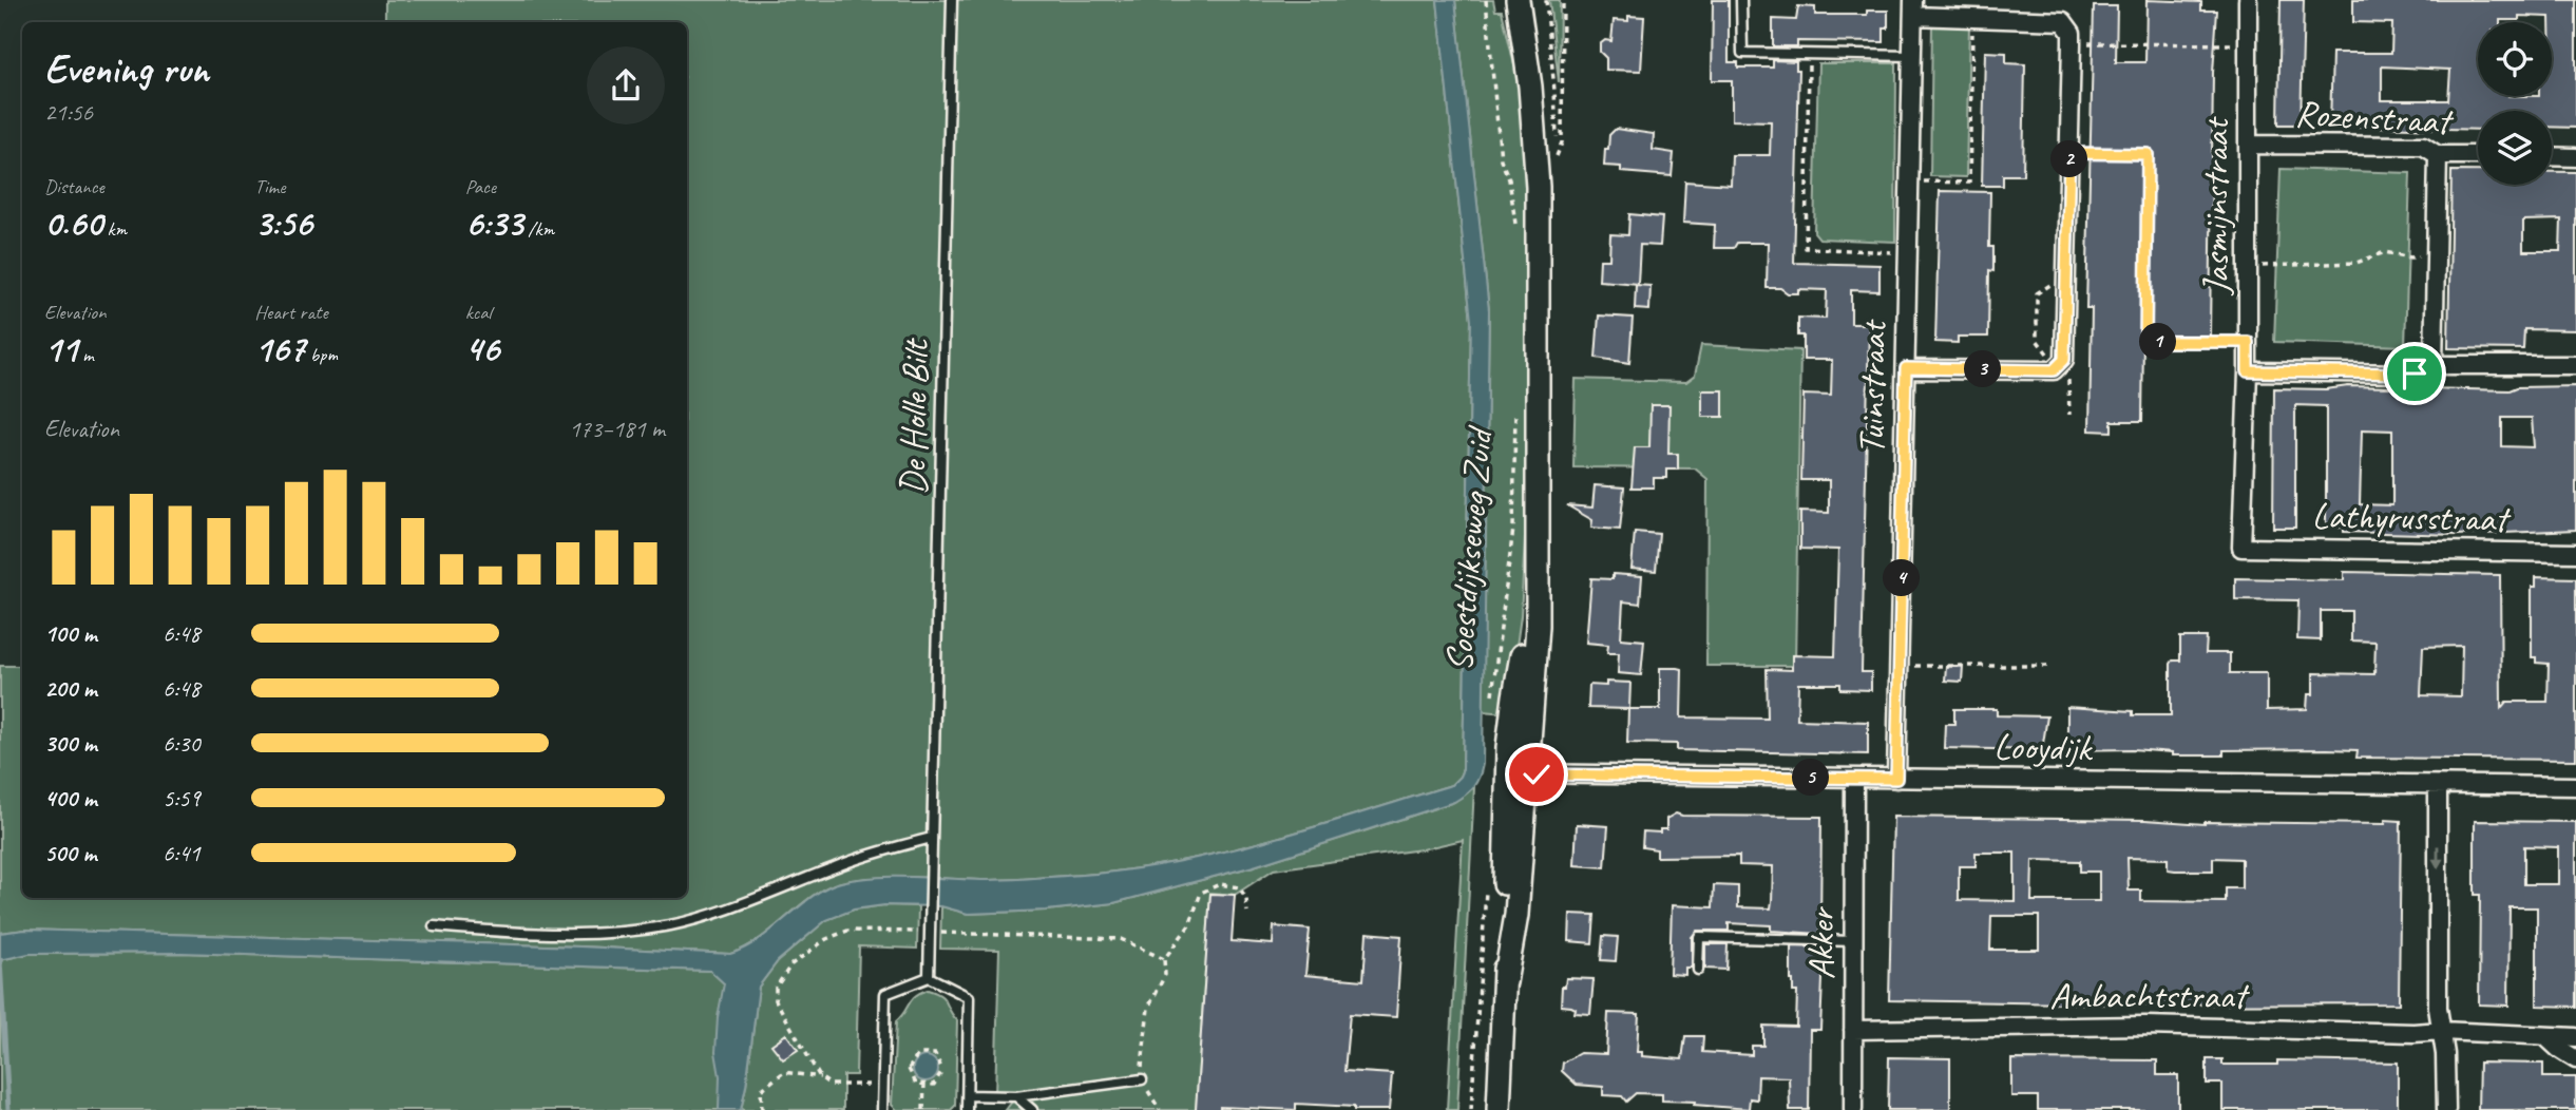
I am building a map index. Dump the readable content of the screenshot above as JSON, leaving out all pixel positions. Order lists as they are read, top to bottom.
{
  "streets": {
    "main road": ["Soestdijkseweg Zuid"],
    "street": [
      "Rozenstraat",
      "Jasmijnstraat",
      "Tuinstraat",
      "Lathyrusstraat",
      "Looydijk",
      "Akker",
      "Ambachtstraat"
    ],
    "lane": ["De Holle Bilt"]
  },
  "crossings": [
    ["Rozenstraat", "Jasmijnstraat"],
    ["Jasmijnstraat", "Lathyrusstraat"],
    ["Tuinstraat", "Looydijk"],
    ["Soestdijkseweg Zuid", "Looydijk"],
    ["Looydijk", "Akker"],
    ["Akker", "Ambachtstraat"]
  ],
  "page": {
    "heading": ["Evening run", "21:56"],
    "pins": [
      "2",
      "1",
      "3",
      "4",
      "5"
    ],
    "stats": [
      ["Distance", "0.60 km"],
      ["Time", "3:56"],
      ["Pace", "6:33 /km"],
      ["Elevation", "11 m"],
      ["Heart rate", "167 bpm"],
      ["kcal", "46"]
    ],
    "chart": ["Elevation", "173–181 m"],
    "list": [
      {
        "name": "100 m",
        "note": "6:48"
      },
      {
        "name": "200 m",
        "note": "6:48"
      },
      {
        "name": "300 m",
        "note": "6:30"
      },
      {
        "name": "400 m",
        "note": "5:59"
      },
      {
        "name": "500 m",
        "note": "6:41"
      }
    ]
  }
}
